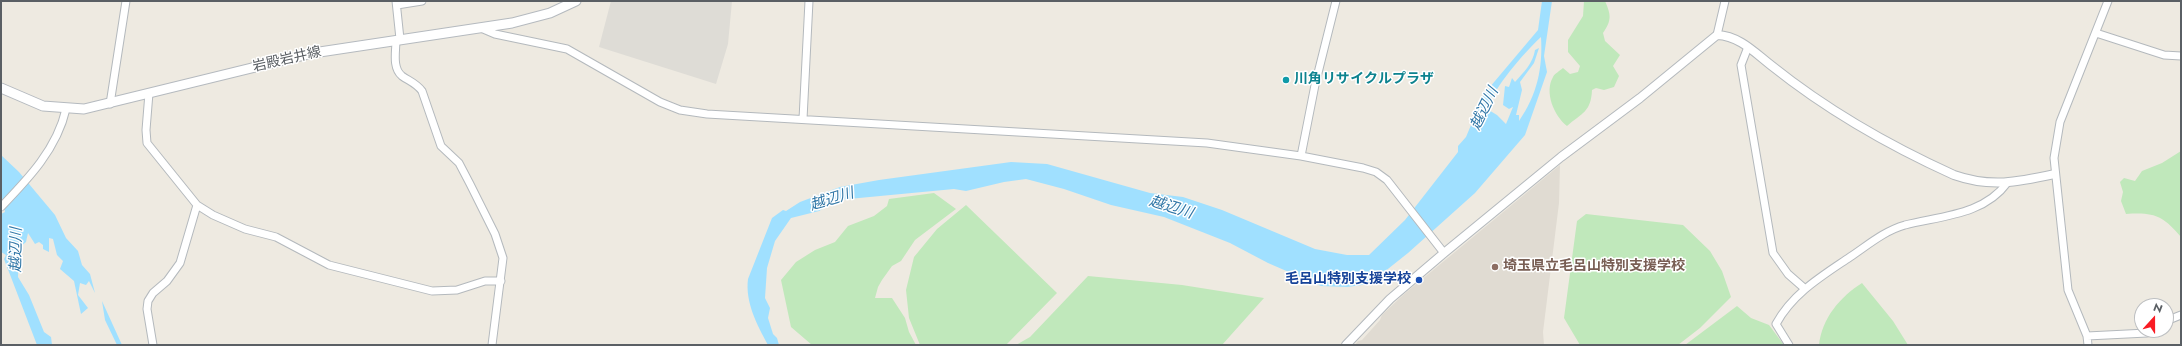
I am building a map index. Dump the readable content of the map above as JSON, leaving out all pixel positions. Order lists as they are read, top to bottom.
{
  "streets": {
    "main road": ["岩殿岩井線"]
  },
  "water": ["越辺川"],
  "places": ["川角リサイクルプラザ", "埼玉県立毛呂山特別支援学校", "毛呂山特別支援学校"],
  "north": "top"
}
